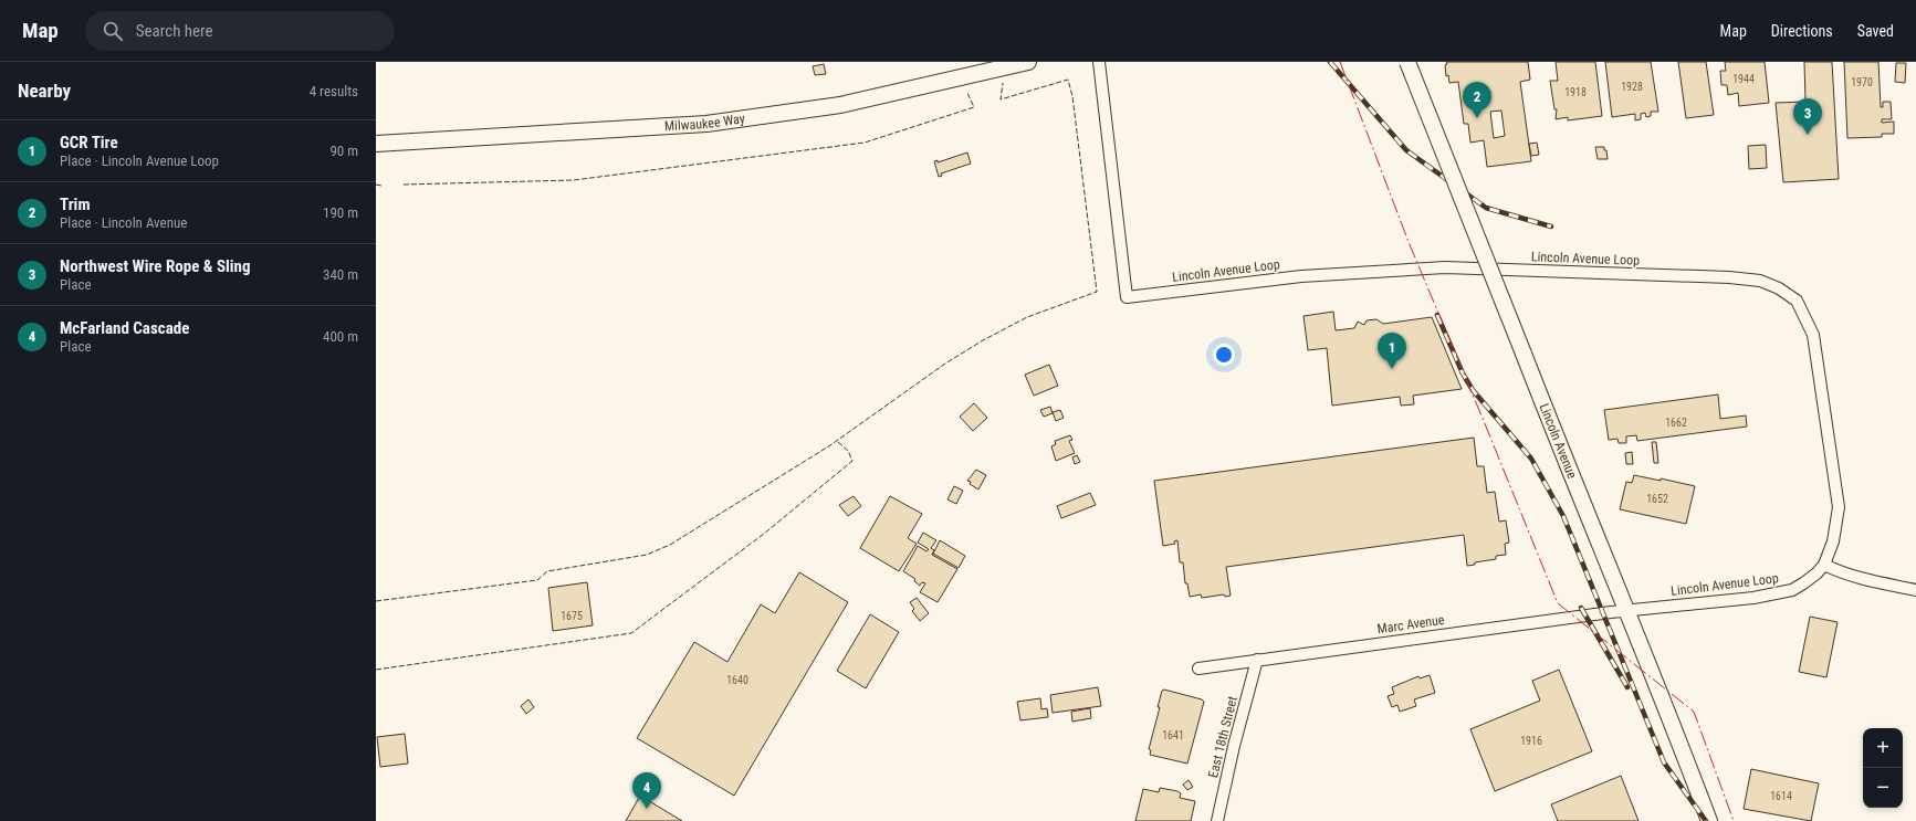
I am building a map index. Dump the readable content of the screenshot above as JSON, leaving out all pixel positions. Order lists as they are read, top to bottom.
{
  "streets": {
    "street": [
      "Milwaukee Way",
      "Lincoln Avenue Loop",
      "Lincoln Avenue",
      "Marc Avenue",
      "East 18th Street"
    ]
  },
  "crossings": [
    ["Lincoln Avenue Loop", "Lincoln Avenue"],
    ["Lincoln Avenue Loop", "Marc Avenue"],
    ["Lincoln Avenue", "Marc Avenue"],
    ["Marc Avenue", "East 18th Street"]
  ],
  "house_numbers": [
    "1944",
    "1970",
    "1928",
    "1918",
    "1662",
    "1652",
    "1675",
    "1640",
    "1641",
    "1916",
    "1614"
  ],
  "page": {
    "header": "Map",
    "search": "Search here",
    "nav": ["Map", "Directions", "Saved"],
    "heading": ["Nearby", "4 results"],
    "pins": [
      "2",
      "3",
      "1",
      "4"
    ],
    "list": [
      {
        "mark": "1",
        "name": "GCR Tire",
        "note": "Place · Lincoln Avenue Loop",
        "value": "90 m"
      },
      {
        "mark": "2",
        "name": "Trim",
        "note": "Place · Lincoln Avenue",
        "value": "190 m"
      },
      {
        "mark": "3",
        "name": "Northwest Wire Rope & Sling",
        "note": "Place",
        "value": "340 m"
      },
      {
        "mark": "4",
        "name": "McFarland Cascade",
        "note": "Place",
        "value": "400 m"
      }
    ],
    "map_buttons": ["+", "−"]
  }
}
